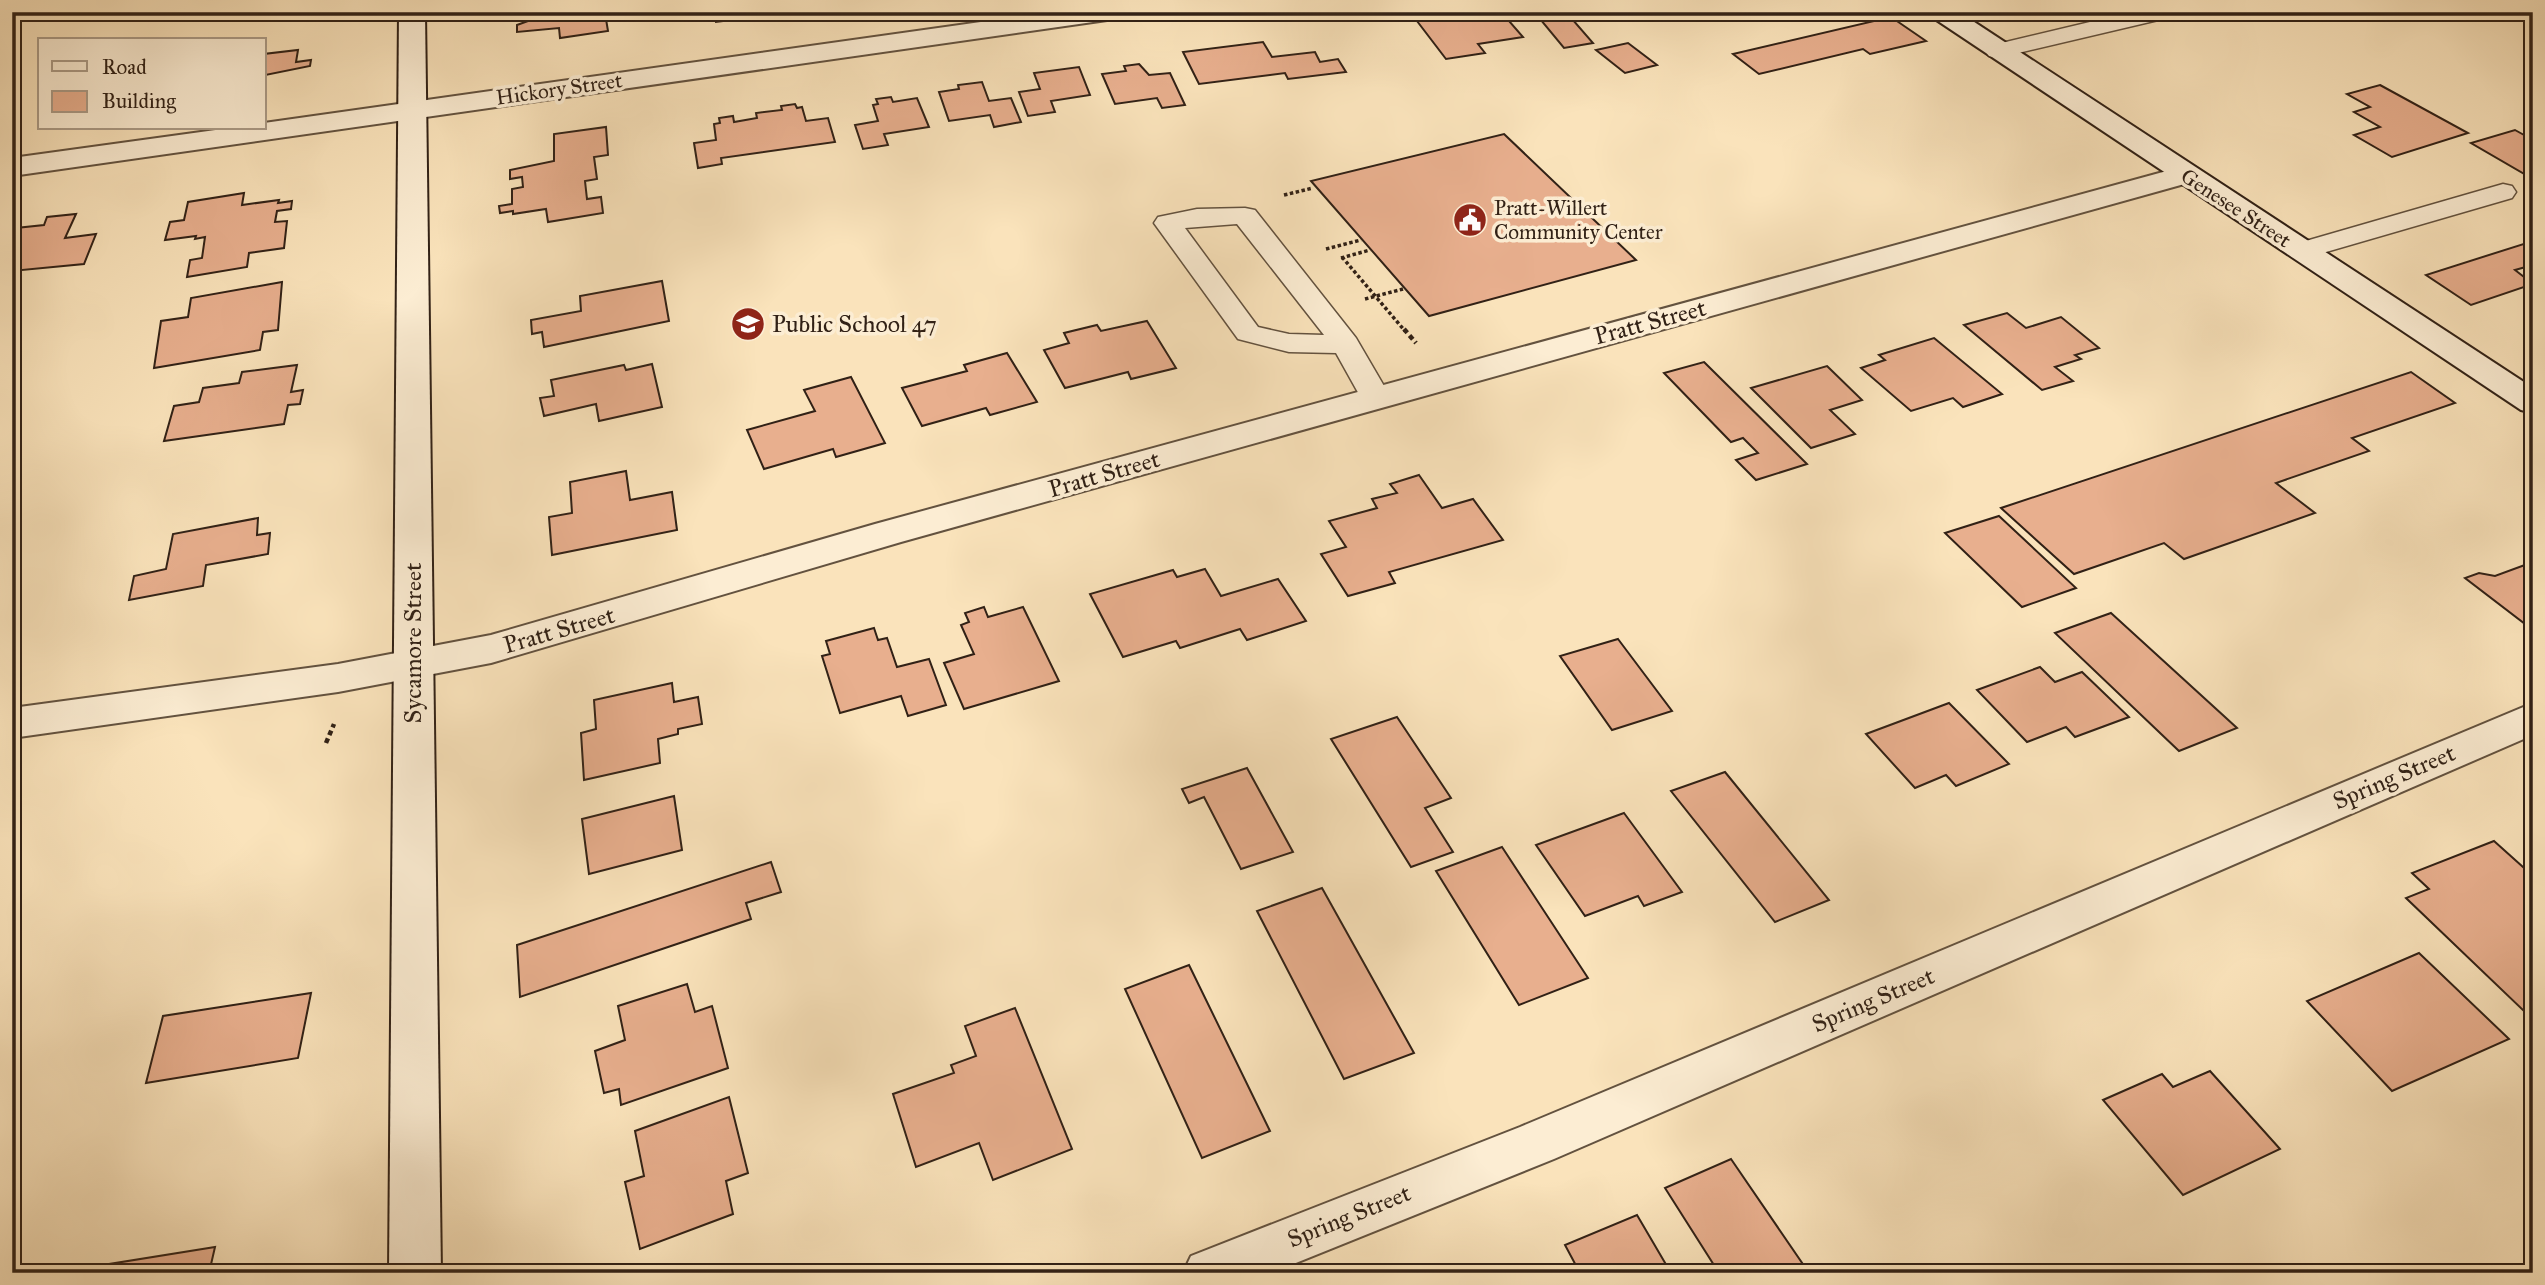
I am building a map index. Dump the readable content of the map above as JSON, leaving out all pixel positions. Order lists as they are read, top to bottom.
{
  "streets": {
    "street": [
      "Hickory Street",
      "Genesee Street",
      "Pratt Street",
      "Sycamore Street",
      "Spring Street"
    ]
  },
  "crossings": [
    ["Hickory Street", "Sycamore Street"],
    ["Genesee Street", "Pratt Street"],
    ["Pratt Street", "Sycamore Street"]
  ],
  "places": {
    "public building": ["Pratt-Willert Community Center"],
    "school or university": ["Public School 47"]
  },
  "legend": ["Road", "Building"]
}
